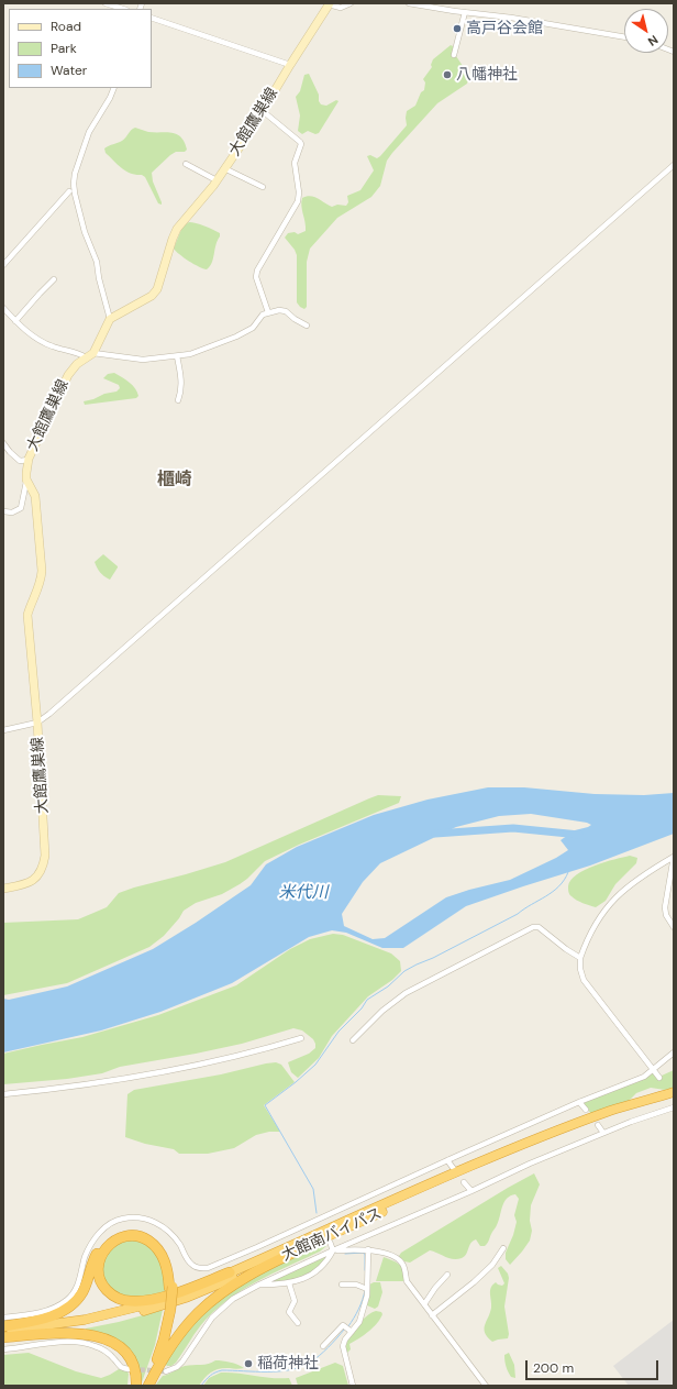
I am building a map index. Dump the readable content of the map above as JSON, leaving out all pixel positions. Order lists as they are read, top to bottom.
{
  "streets": {
    "highway": ["大館南バイパス"],
    "main road": ["大館鷹巣線"]
  },
  "districts": ["櫃崎"],
  "water": ["米代川"],
  "places": ["高戸谷会館", "八幡神社", "稲荷神社"],
  "legend": ["Road", "Park", "Water"],
  "scale_bar": "200 m",
  "north": "bottom right"
}
